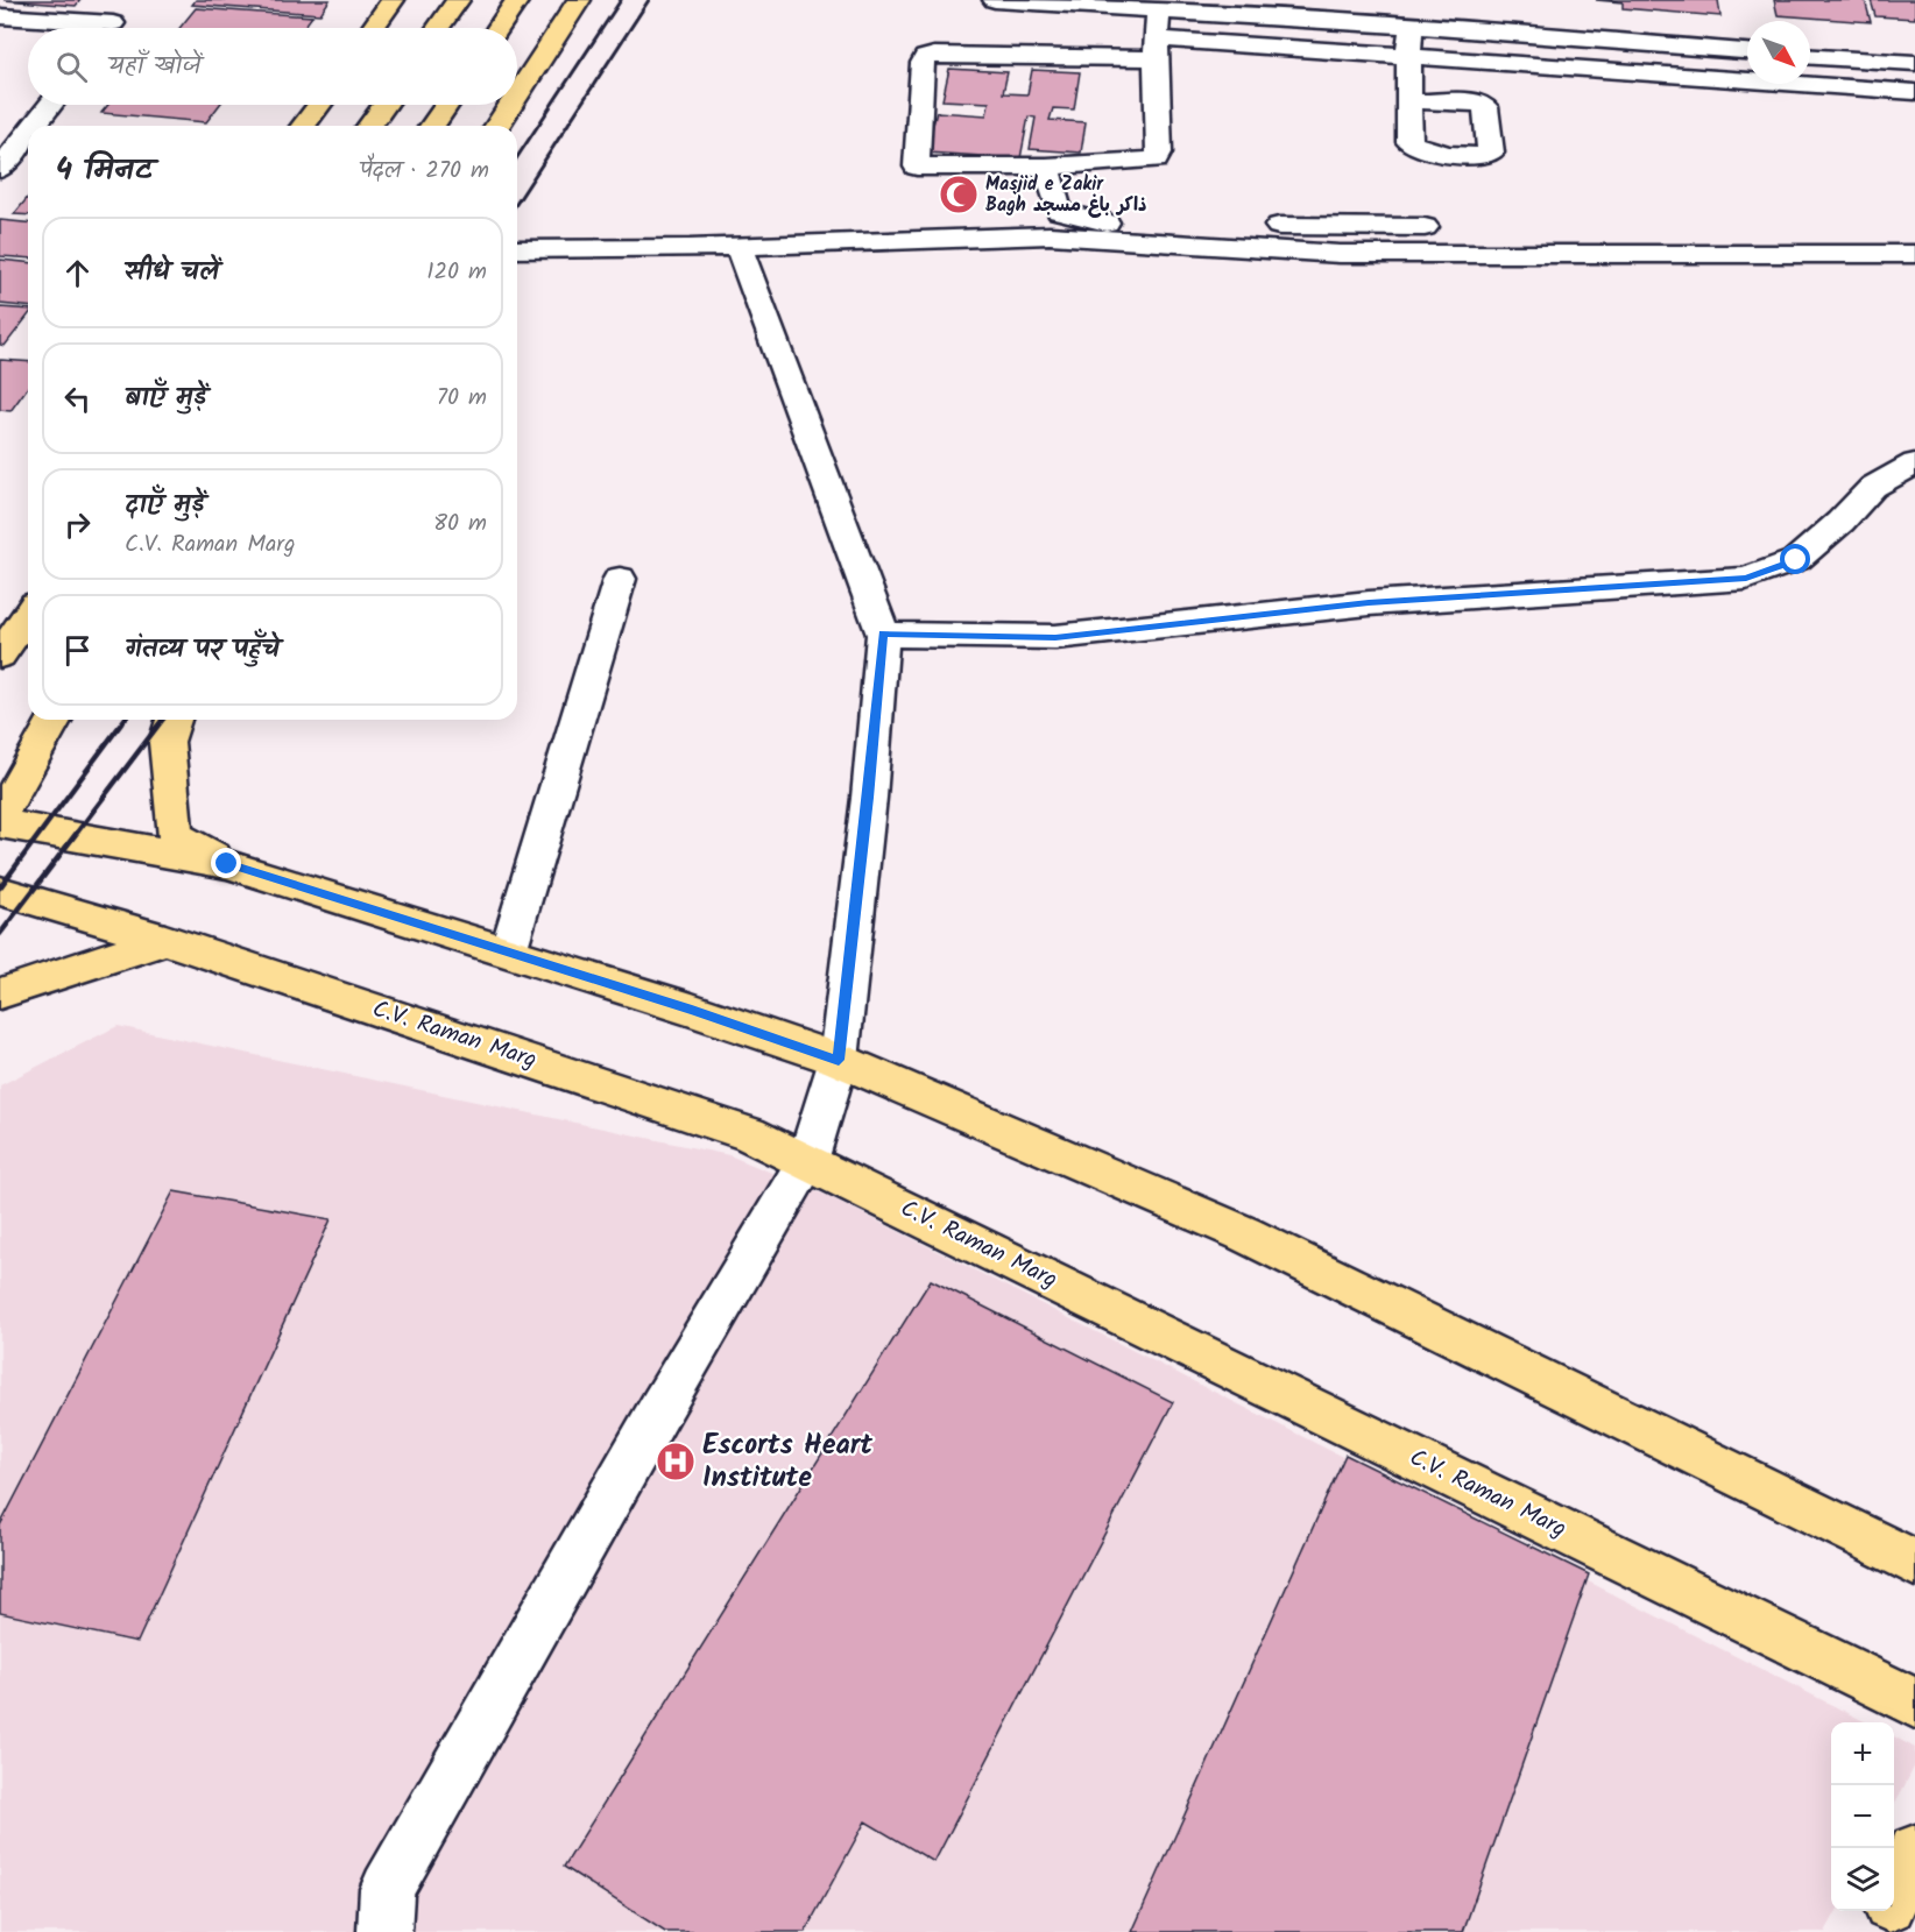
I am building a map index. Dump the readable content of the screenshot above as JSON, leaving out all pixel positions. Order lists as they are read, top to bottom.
{
  "streets": {
    "main road": ["C.V. Raman Marg"]
  },
  "places": {
    "mosque": ["Masjid e Zakir Bagh ذاکر باغ مسجد"],
    "hospital": ["Escorts Heart Institute"]
  },
  "north": "bottom right",
  "page": {
    "search": "यहाँ खोजें",
    "heading": ["4 मिनट", "पैदल · 270 m"],
    "list": [
      ["सीधे चलें", "120 m"],
      ["बाएँ मुड़ें", "70 m"],
      ["दाएँ मुड़ें", "C.V. Raman Marg", "80 m"],
      "गंतव्य पर पहुँचे"
    ],
    "map_buttons": ["+", "−"]
  }
}
